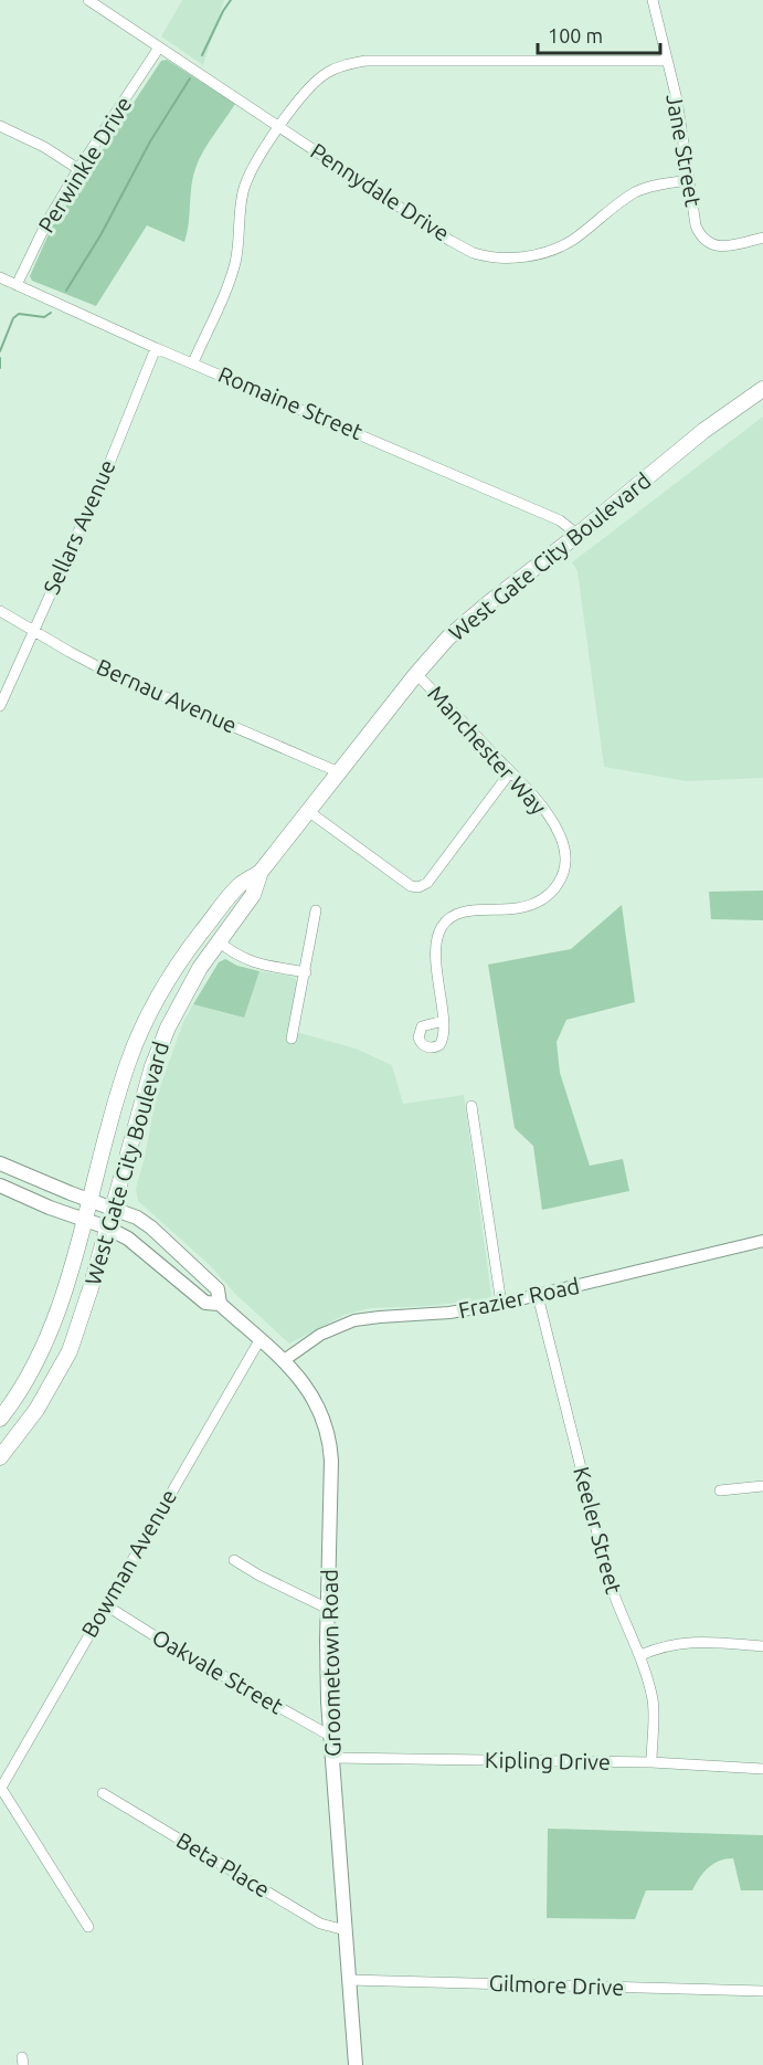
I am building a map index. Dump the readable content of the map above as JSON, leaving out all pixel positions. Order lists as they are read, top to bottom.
{
  "streets": {
    "main road": ["West Gate City Boulevard", "Groometown Road"],
    "street": [
      "Jane Street",
      "Perwinkle Drive",
      "Pennydale Drive",
      "Romaine Street",
      "Sellars Avenue",
      "Bernau Avenue",
      "Manchester Way",
      "Frazier Road",
      "Keeler Street",
      "Bowman Avenue",
      "Oakvale Street",
      "Kipling Drive",
      "Beta Place",
      "Gilmore Drive"
    ]
  },
  "crossings": [
    ["Jane Street", "Pennydale Drive"],
    ["Perwinkle Drive", "Pennydale Drive"],
    ["Perwinkle Drive", "Romaine Street"],
    ["Romaine Street", "Sellars Avenue"],
    ["Romaine Street", "West Gate City Boulevard"],
    ["Sellars Avenue", "Bernau Avenue"],
    ["West Gate City Boulevard", "Bernau Avenue"],
    ["West Gate City Boulevard", "Manchester Way"],
    ["West Gate City Boulevard", "Groometown Road"],
    ["Frazier Road", "Keeler Street"],
    ["Frazier Road", "Groometown Road"],
    ["Keeler Street", "Kipling Drive"],
    ["Bowman Avenue", "Groometown Road"],
    ["Bowman Avenue", "Oakvale Street"],
    ["Groometown Road", "Oakvale Street"],
    ["Groometown Road", "Kipling Drive"],
    ["Groometown Road", "Beta Place"],
    ["Groometown Road", "Gilmore Drive"]
  ],
  "scale_bar": "100 m"
}
